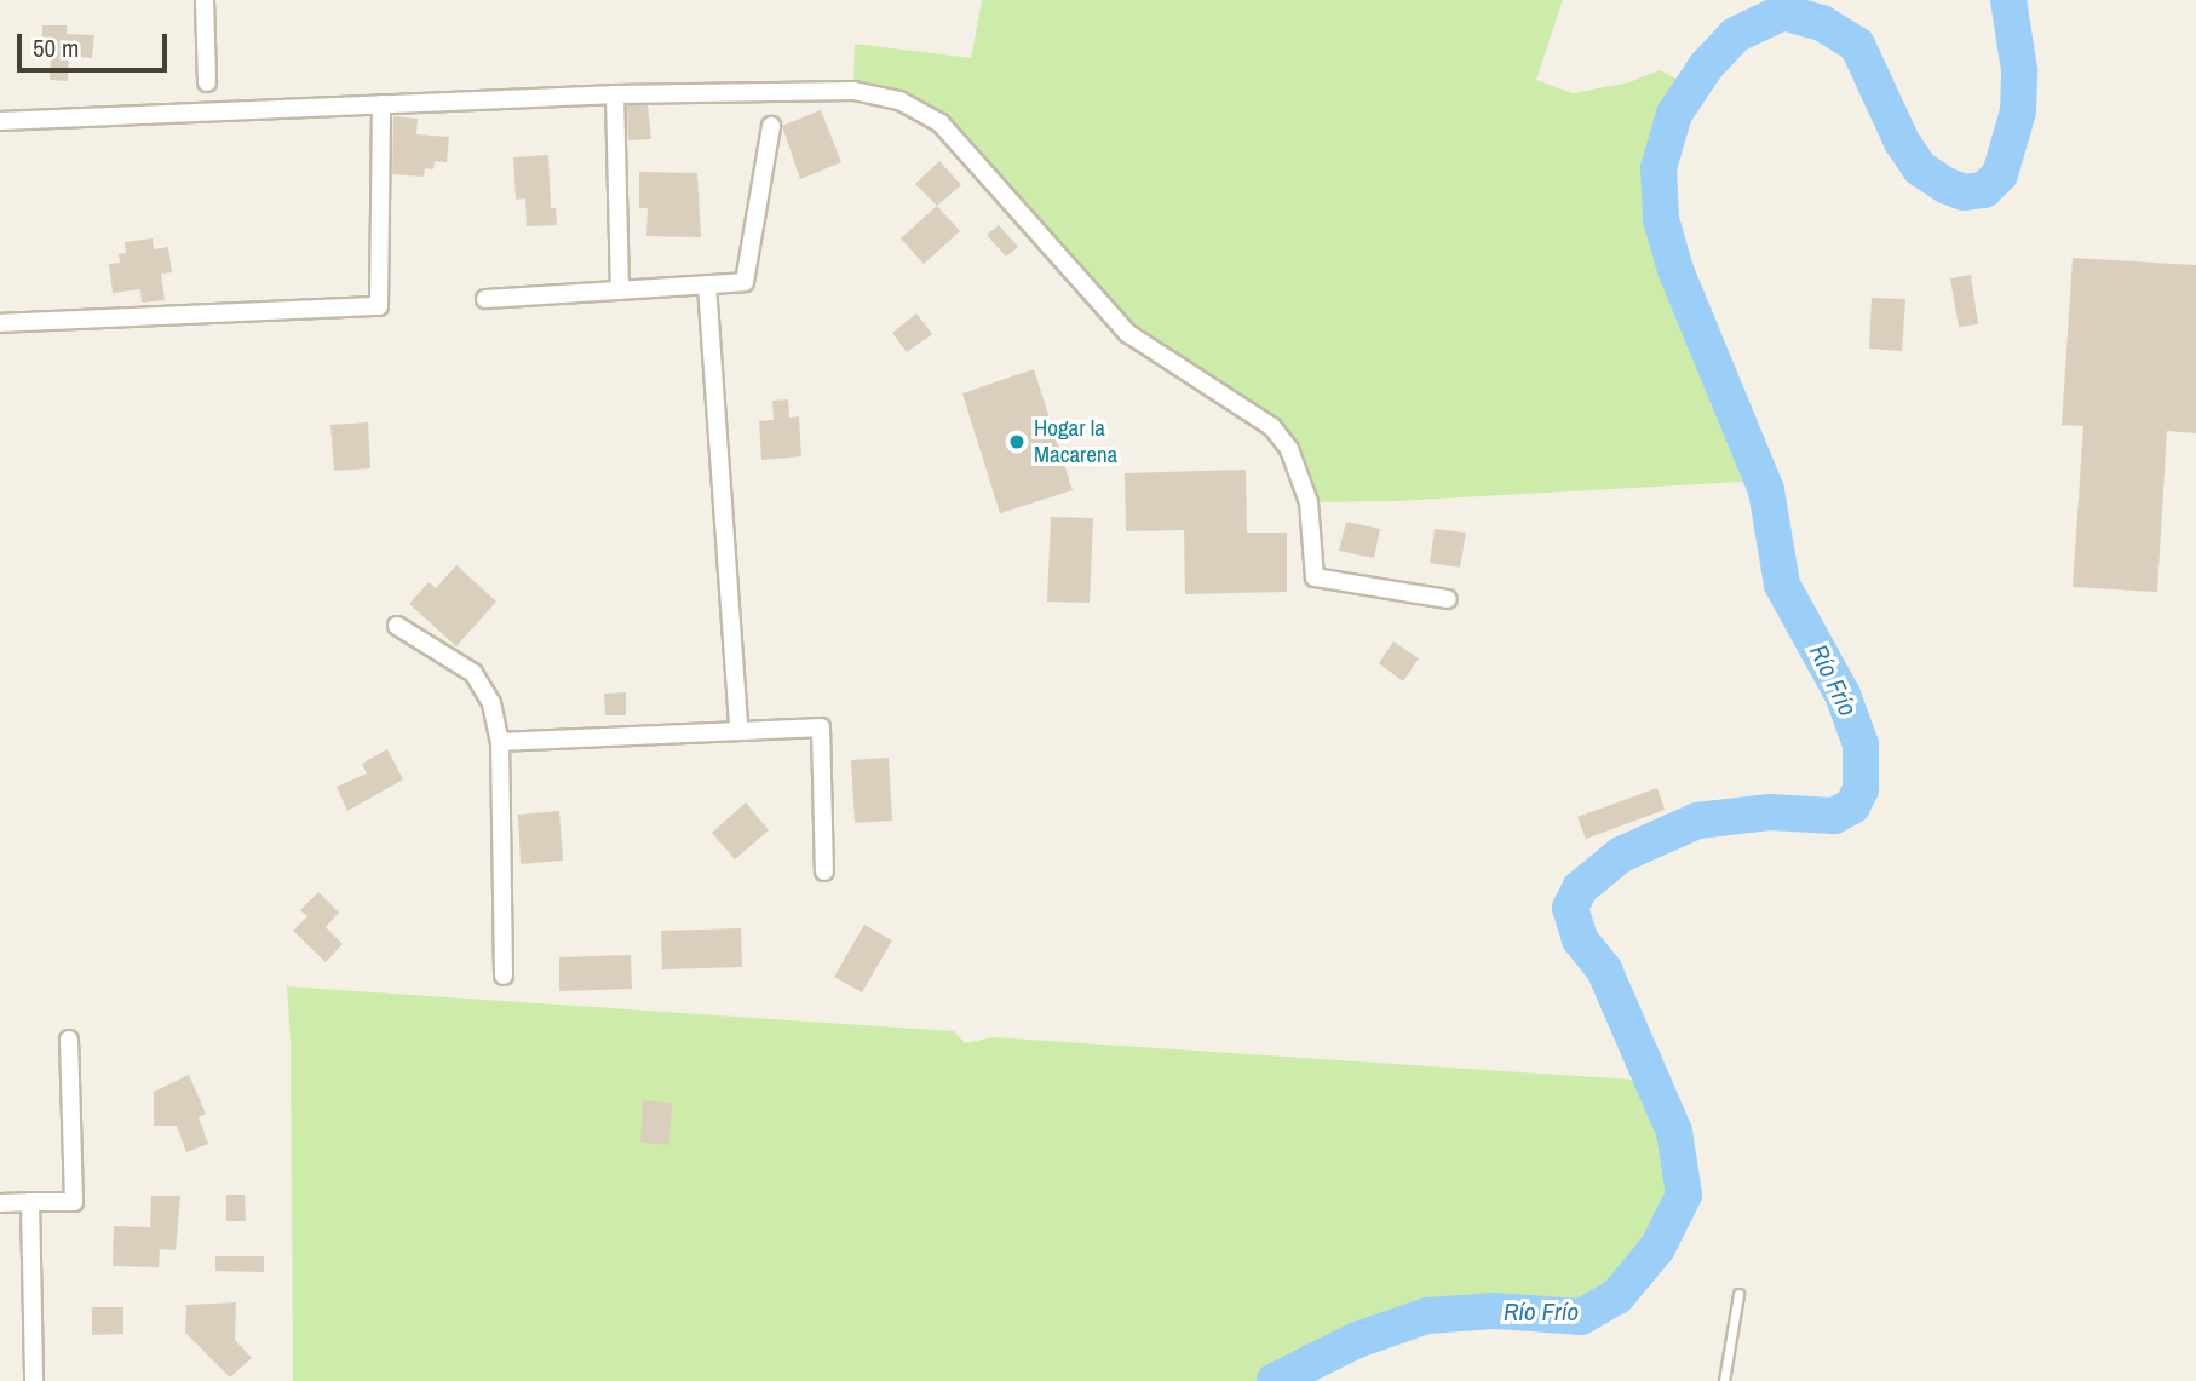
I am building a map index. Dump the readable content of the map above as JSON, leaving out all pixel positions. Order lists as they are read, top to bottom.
{
  "water": ["Río Frío"],
  "places": ["Hogar la Macarena"],
  "scale_bar": "50 m"
}
